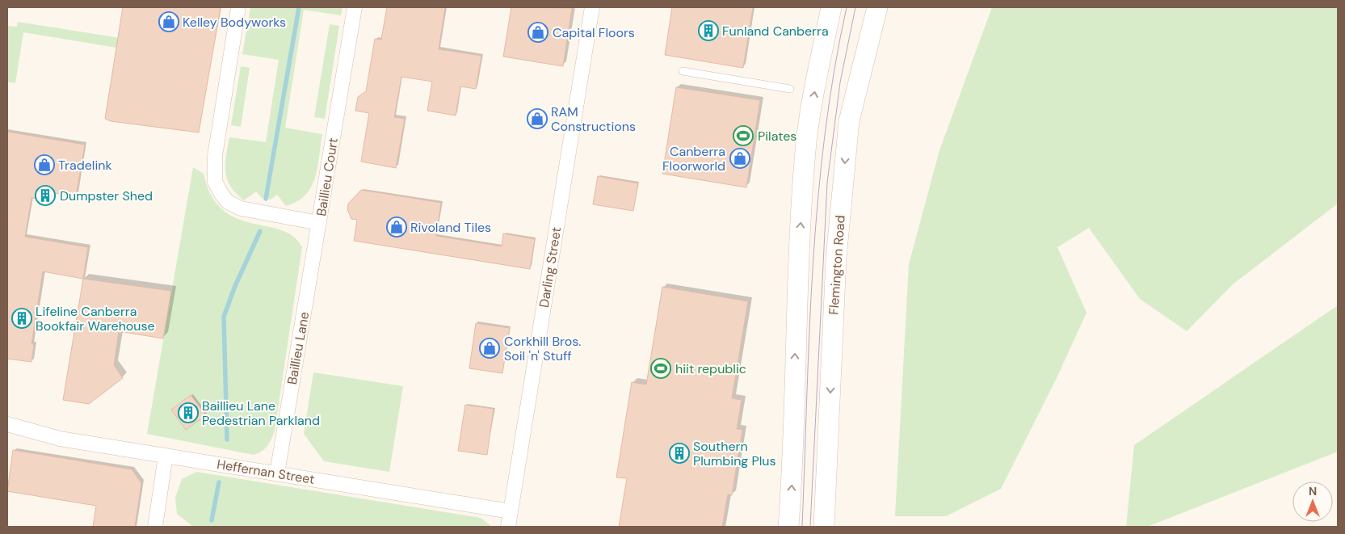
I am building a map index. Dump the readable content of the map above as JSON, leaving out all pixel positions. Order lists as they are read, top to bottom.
{
  "streets": {
    "main road": ["Flemington Road"],
    "street": [
      "Baillieu Court",
      "Darling Street",
      "Baillieu Lane",
      "Heffernan Street"
    ]
  },
  "crossings": [
    ["Baillieu Court", "Baillieu Lane"],
    ["Darling Street", "Heffernan Street"],
    ["Baillieu Lane", "Heffernan Street"]
  ],
  "places": {
    "shop": [
      "Kelley Bodyworks",
      "Capital Floors",
      "RAM Constructions",
      "Canberra Floorworld",
      "Tradelink",
      "Rivoland Tiles",
      "Corkhill Bros. Soil 'n' Stuff"
    ],
    "building": [
      "Funland Canberra",
      "Dumpster Shed",
      "Lifeline Canberra Bookfair Warehouse",
      "Baillieu Lane Pedestrian Parkland",
      "Southern Plumbing Plus"
    ],
    "sports": ["Pilates", "hiit republic"]
  },
  "north": "top"
}
